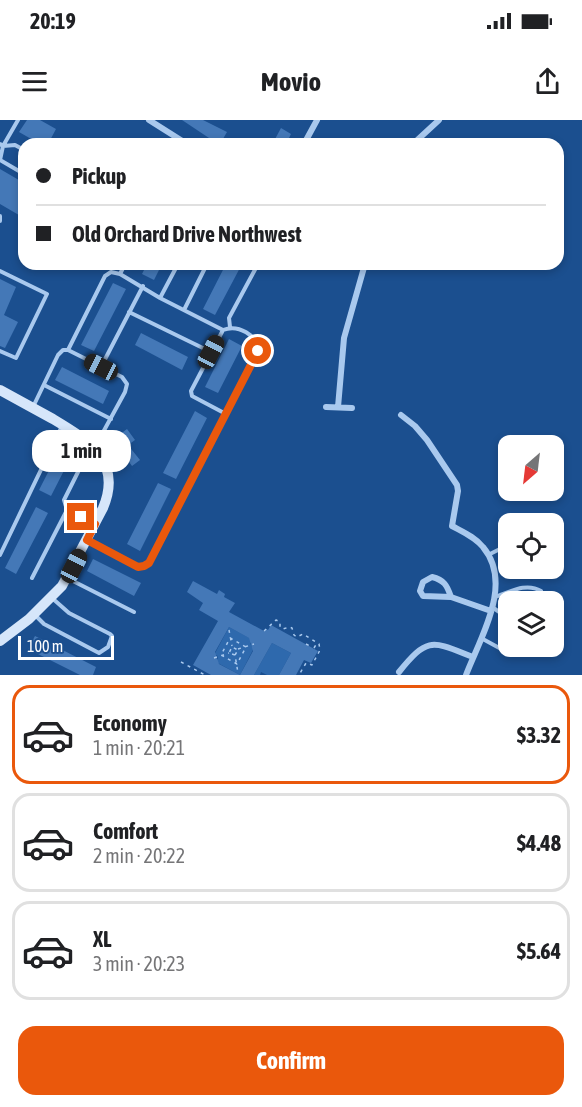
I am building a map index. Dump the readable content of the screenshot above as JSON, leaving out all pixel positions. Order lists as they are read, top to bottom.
{
  "scale_bar": "100 m",
  "north": "bottom left",
  "page": {
    "status": "20:19",
    "header": "Movio",
    "banner": ["Pickup", "Old Orchard Drive Northwest"],
    "bubble": "1 min",
    "scale": "100 m",
    "list": [
      {
        "name": "Economy",
        "note": "1 min · 20:21",
        "value": "$3.32"
      },
      {
        "name": "Comfort",
        "note": "2 min · 20:22",
        "value": "$4.48"
      },
      {
        "name": "XL",
        "note": "3 min · 20:23",
        "value": "$5.64"
      }
    ],
    "buttons": "Confirm"
  }
}
